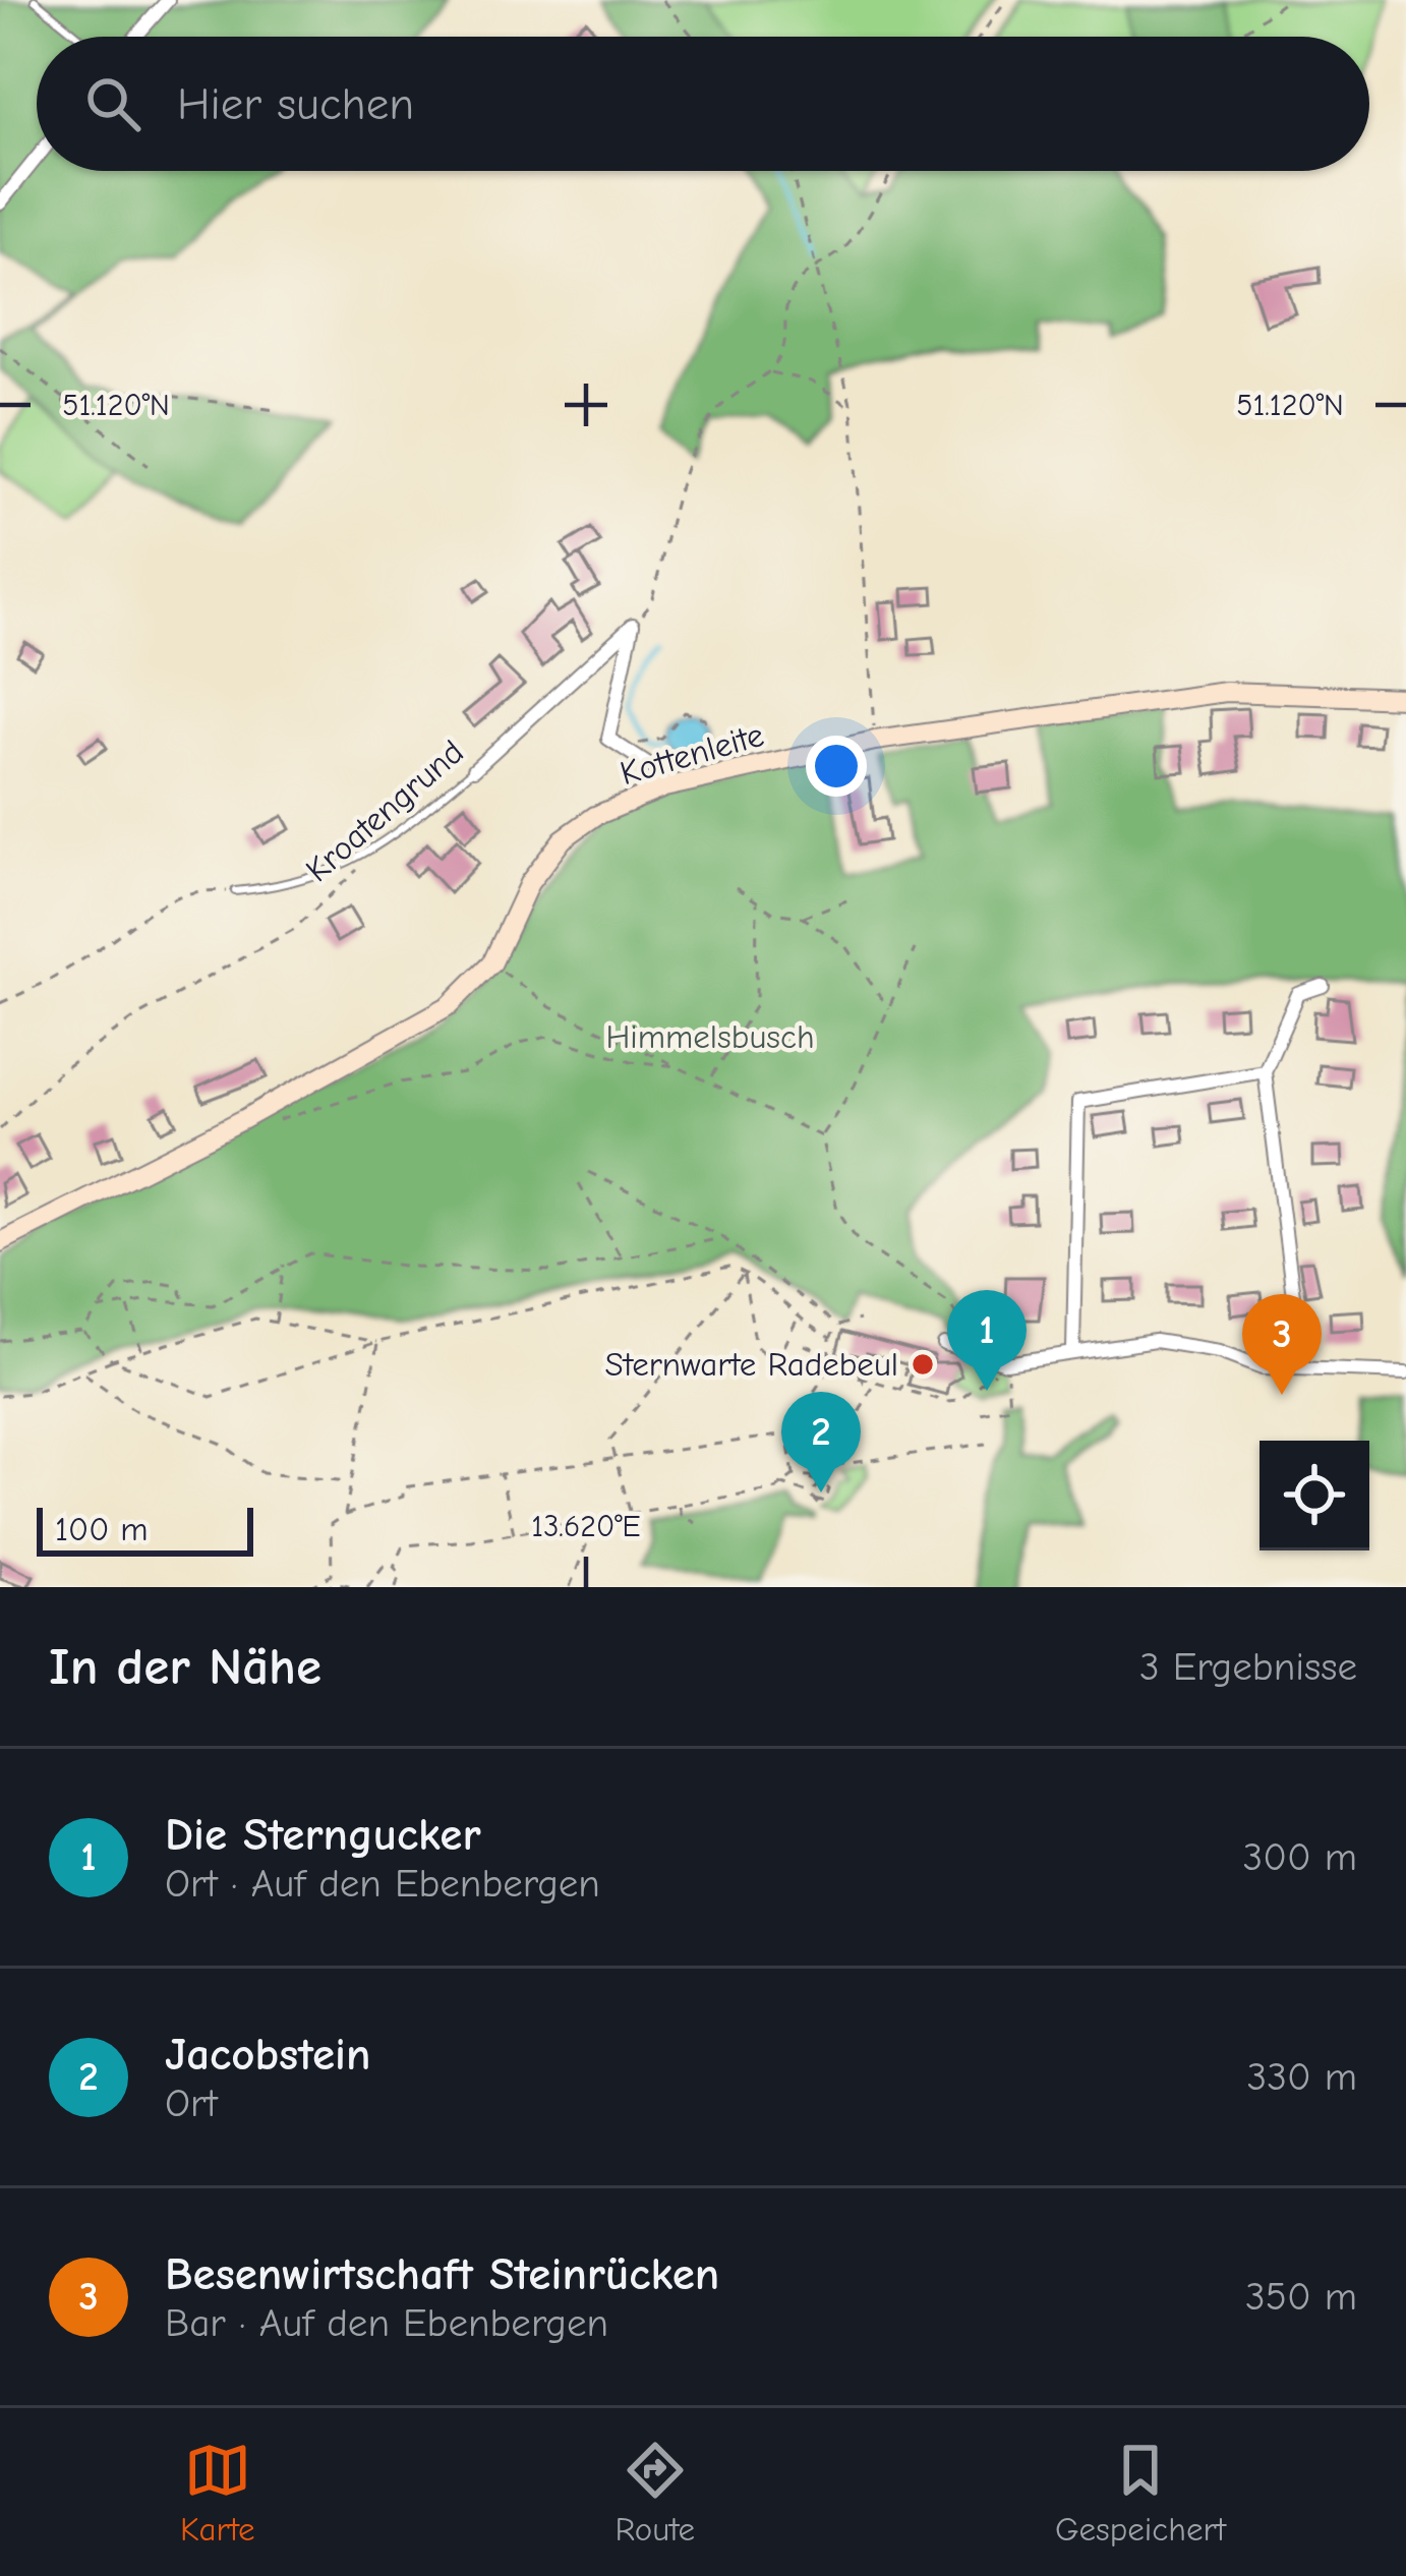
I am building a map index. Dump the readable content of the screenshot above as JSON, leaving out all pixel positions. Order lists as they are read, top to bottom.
{
  "streets": {
    "street": ["Kottenleite", "Kroatengrund"]
  },
  "parks": ["Himmelsbusch"],
  "places": ["Sternwarte Radebeul"],
  "scale_bar": "100 m",
  "page": {
    "search": "Hier suchen",
    "pins": ["1", "3", "2"],
    "scale": "100 m",
    "heading": ["In der Nähe", "3 Ergebnisse"],
    "list": [
      {
        "mark": "1",
        "name": "Die Sterngucker",
        "note": "Ort · Auf den Ebenbergen",
        "value": "300 m"
      },
      {
        "mark": "2",
        "name": "Jacobstein",
        "note": "Ort",
        "value": "330 m"
      },
      {
        "mark": "3",
        "name": "Besenwirtschaft Steinrücken",
        "note": "Bar · Auf den Ebenbergen",
        "value": "350 m"
      }
    ],
    "nav": ["Karte", "Route", "Gespeichert"]
  },
  "coordinates": ["51.120°N", "13.620°E"]
}
